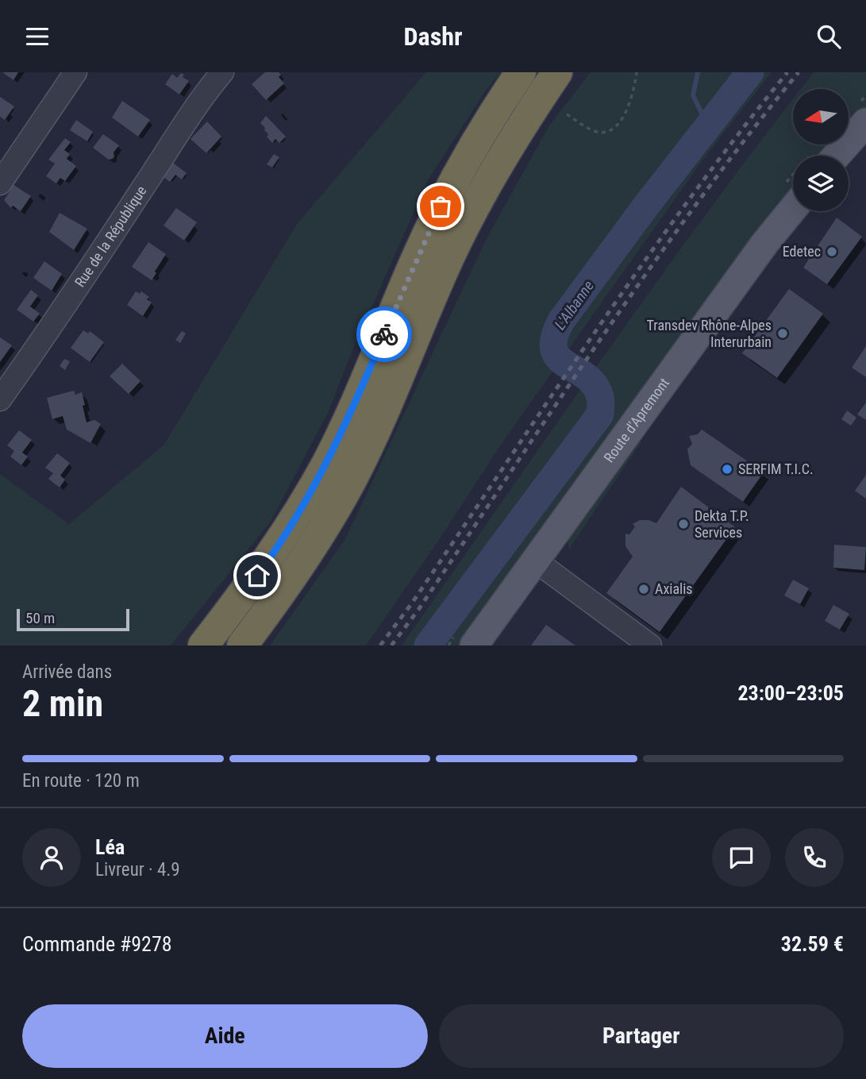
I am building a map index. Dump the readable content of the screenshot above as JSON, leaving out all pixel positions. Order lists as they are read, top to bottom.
{
  "streets": {
    "main road": ["Route d'Apremont"],
    "street": ["Rue de la République"]
  },
  "water": ["L'Albanne"],
  "places": [
    "Edetec",
    "Transdev Rhône-Alpes Interurbain",
    "SERFIM T.I.C.",
    "Dekta T.P. Services",
    "Axialis"
  ],
  "scale_bar": "50 m",
  "north": "left",
  "page": {
    "header": "Dashr",
    "scale": "50 m",
    "heading": ["2 min", "Arrivée dans", "23:00–23:05"],
    "panel": [
      "Léa",
      "Livreur · 4.9",
      "Commande #9278",
      "32.59 €"
    ],
    "bar": "En route · 120 m",
    "buttons": ["Aide", "Partager"]
  }
}
